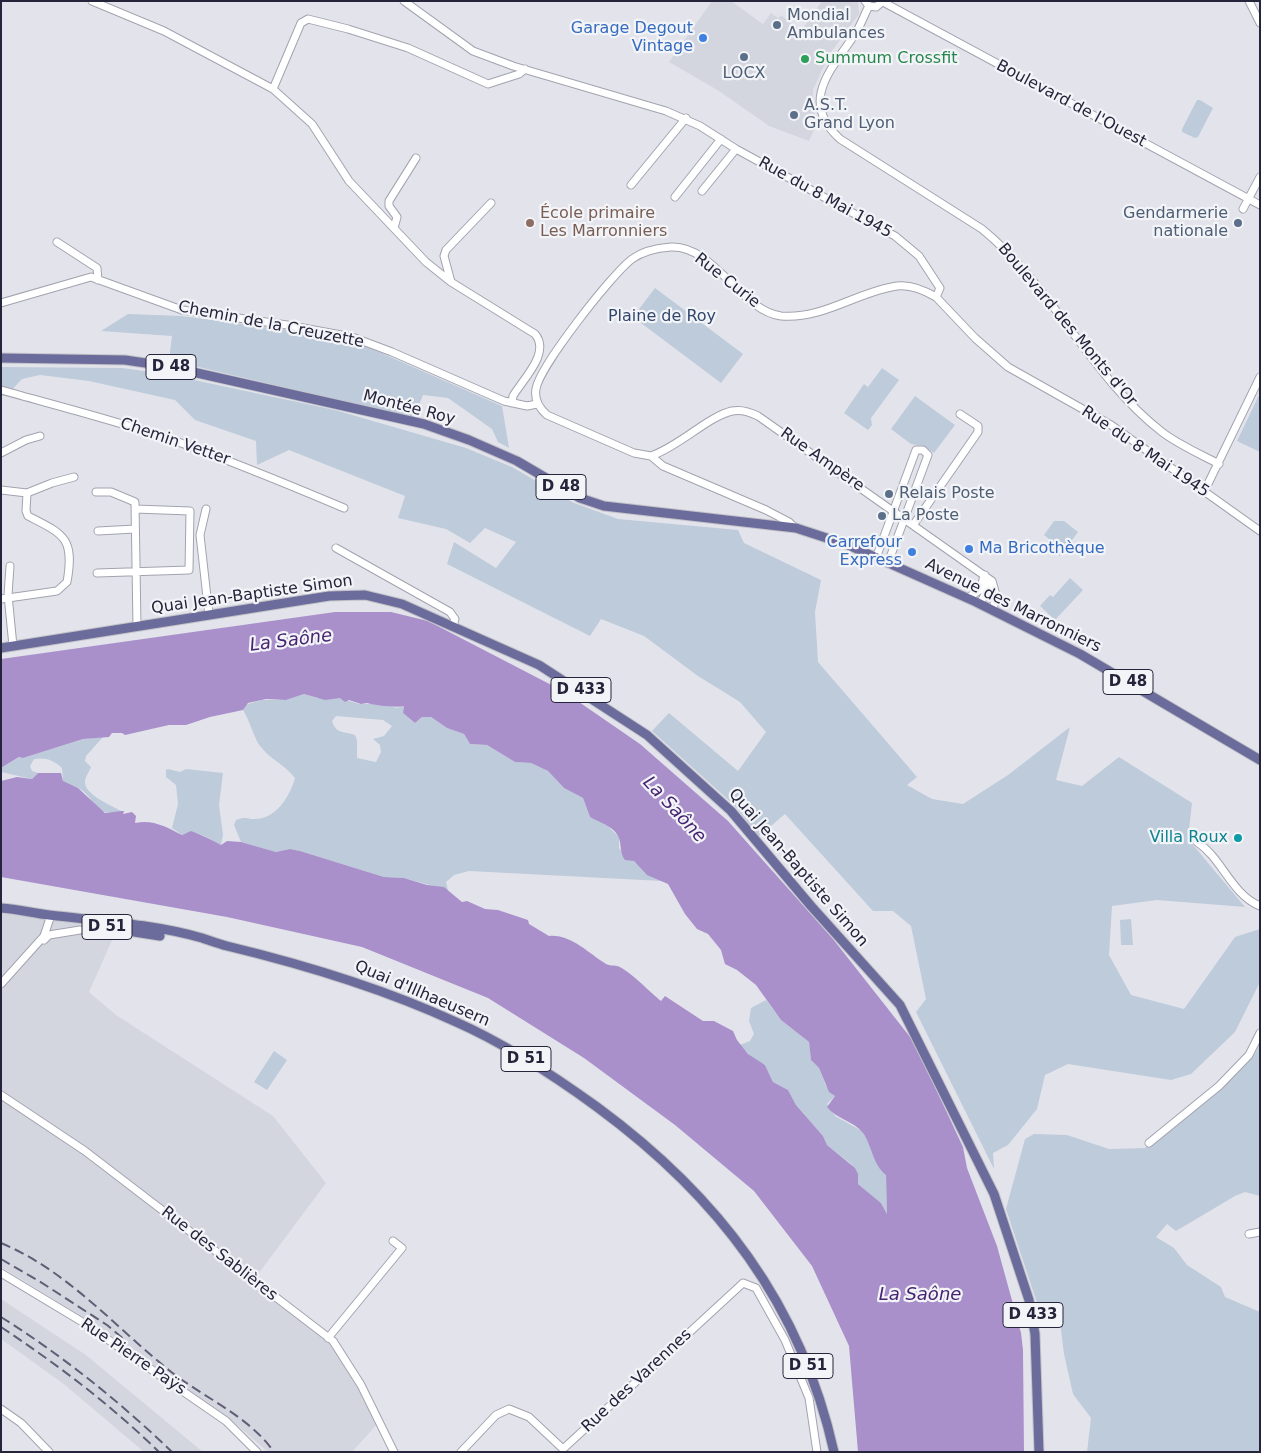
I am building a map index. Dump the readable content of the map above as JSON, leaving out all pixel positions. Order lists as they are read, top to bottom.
{
  "streets": {
    "main road": [
      "D 48",
      "Montée Roy",
      "Quai Jean-Baptiste Simon",
      "Avenue des Marronniers",
      "D 433",
      "D 51",
      "Quai d'Illhaeusern"
    ],
    "street": [
      "Boulevard de l'Ouest",
      "Rue du 8 Mai 1945",
      "Rue Curie",
      "Chemin de la Creuzette",
      "Boulevard des Monts d'Or",
      "Chemin Vetter",
      "Rue Ampère",
      "Rue des Sablières",
      "Rue Pierre Paÿs",
      "Rue des Varennes"
    ]
  },
  "crossings": [
    ["Rue du 8 Mai 1945", "Rue Curie"],
    ["Rue Curie", "Chemin de la Creuzette"],
    ["Montée Roy", "Avenue des Marronniers"],
    ["Rue Ampère", "Avenue des Marronniers"]
  ],
  "water": ["La Saône"],
  "parks": ["Plaine de Roy"],
  "places": [
    "Mondial Ambulances",
    "Garage Degout Vintage",
    "LOCX",
    "Summum Crossfit",
    "A.S.T. Grand Lyon",
    "École primaire Les Marronniers",
    "Gendarmerie nationale",
    "Relais Poste",
    "La Poste",
    "Ma Bricothèque",
    "Carrefour Express",
    "Villa Roux"
  ]
}
